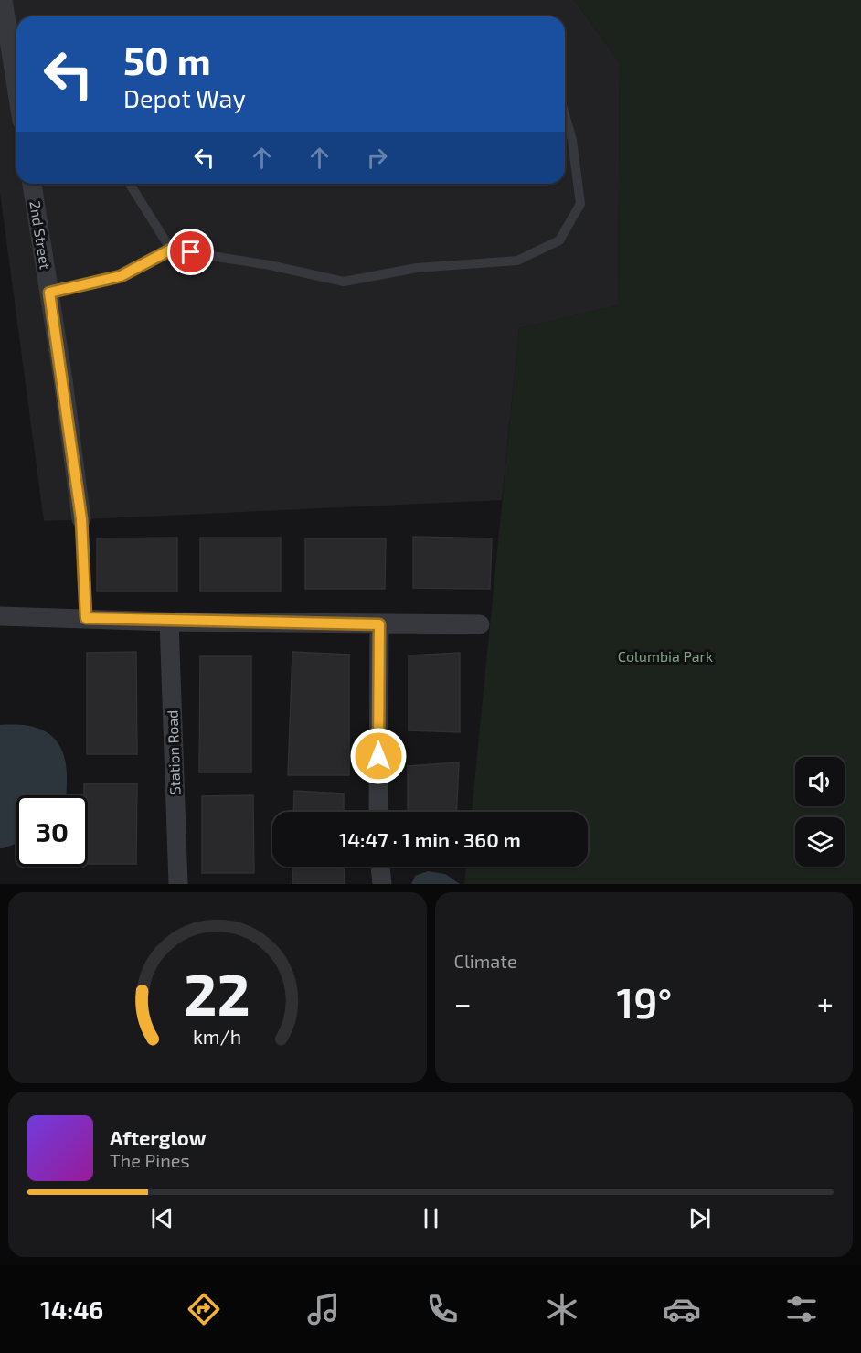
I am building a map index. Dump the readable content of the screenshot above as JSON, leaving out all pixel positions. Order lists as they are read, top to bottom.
{
  "streets": {
    "street": ["2nd Street", "Station Road"]
  },
  "parks": ["Columbia Park"],
  "page": {
    "turn": ["50 m", "Depot Way"],
    "limit": "30",
    "trip": "14:47 · 1 min · 360 m",
    "tile": "Climate",
    "heat": ["−", "19°", "+"],
    "song": ["Afterglow", "The Pines"],
    "tabs": "14:46",
    "gauge": ["22", "km/h"]
  }
}
